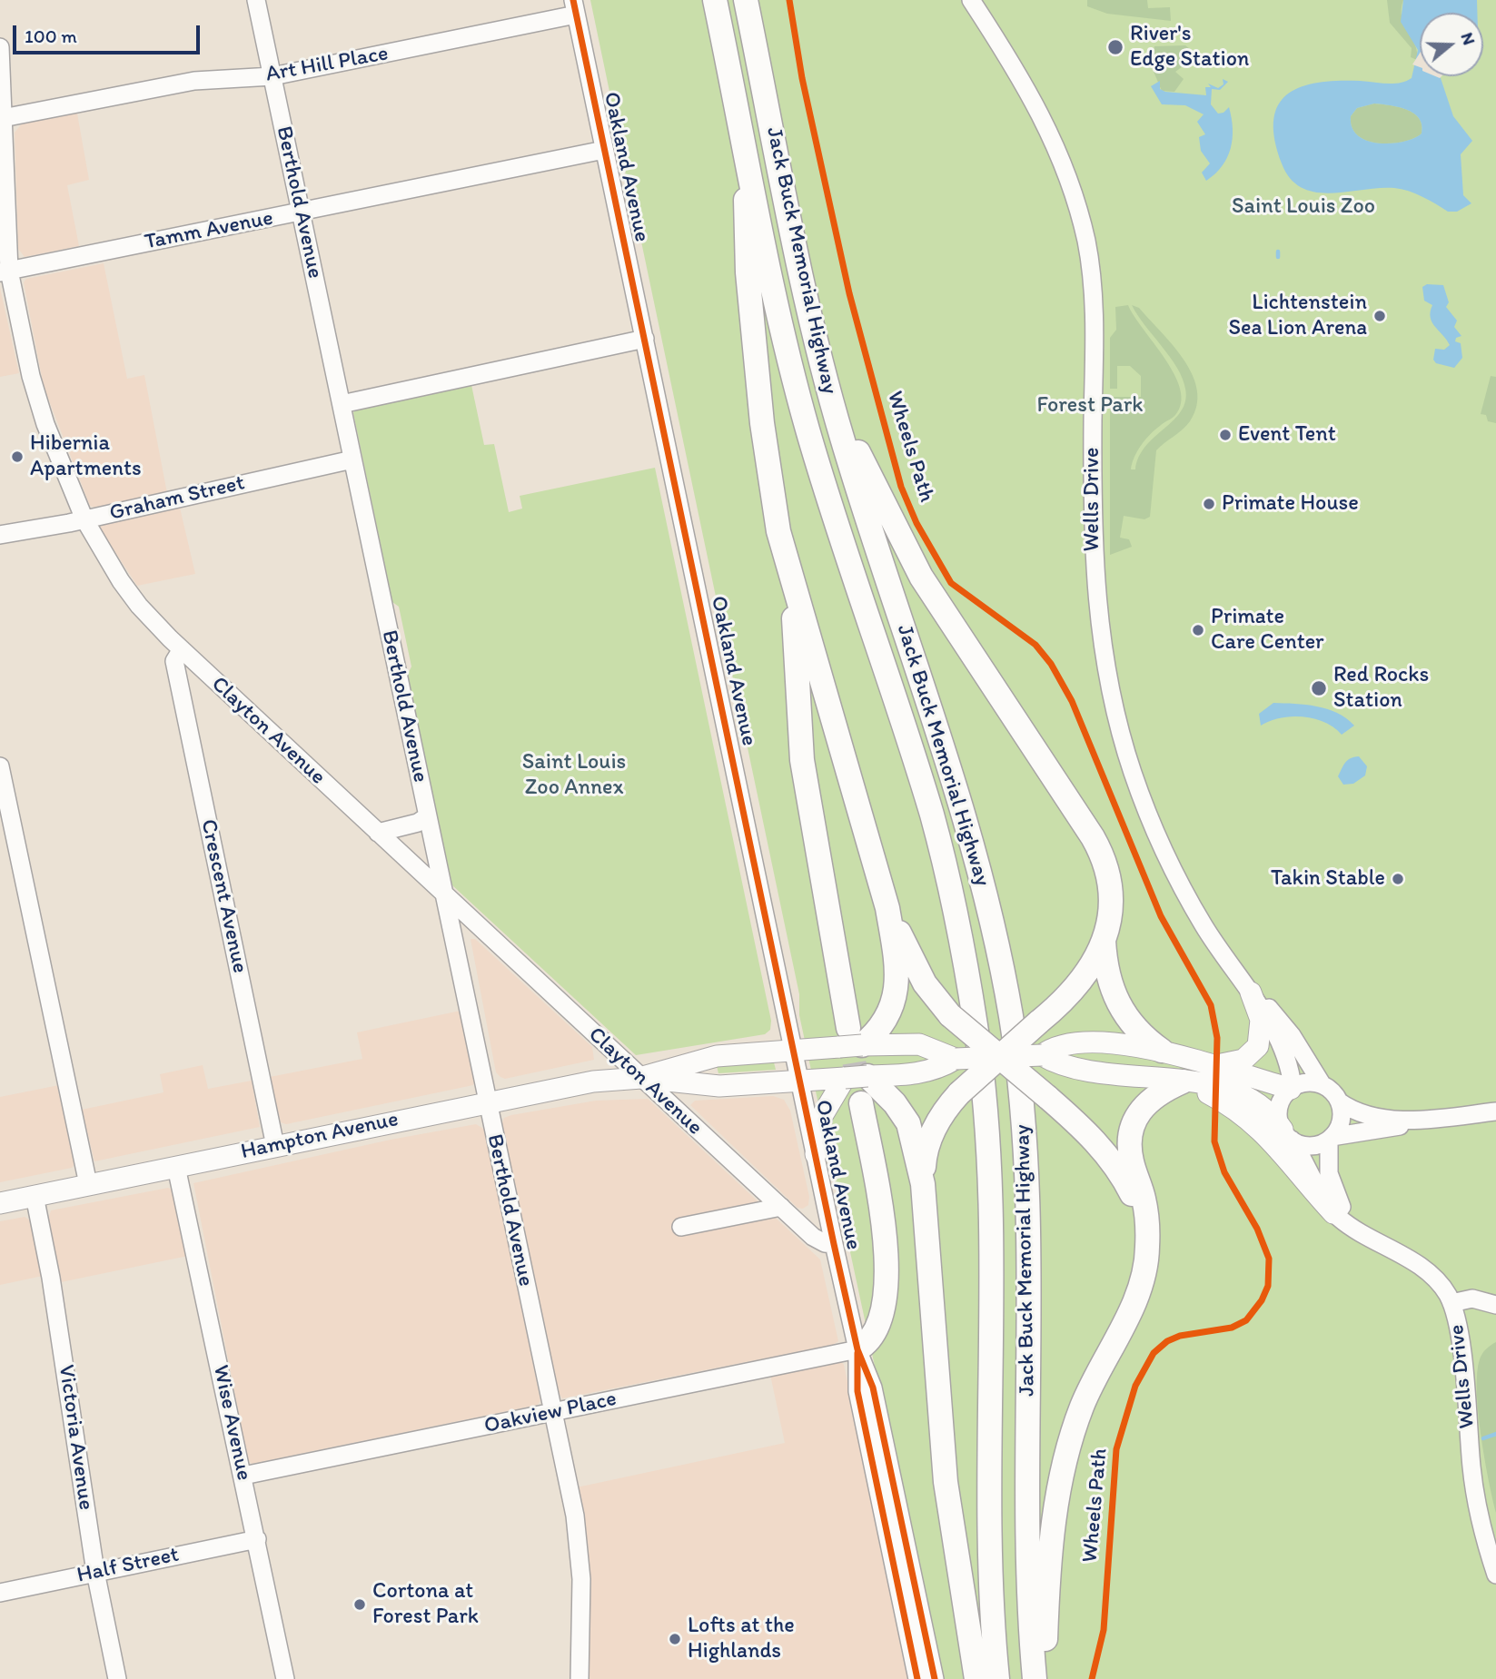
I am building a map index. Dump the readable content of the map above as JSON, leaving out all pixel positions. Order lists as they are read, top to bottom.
{
  "streets": {
    "highway": ["Jack Buck Memorial Highway"],
    "main road": ["Hampton Avenue"],
    "street": [
      "Art Hill Place",
      "Oakland Avenue",
      "Berthold Avenue",
      "Tamm Avenue",
      "Graham Street",
      "Wells Drive",
      "Clayton Avenue",
      "Crescent Avenue",
      "Oakview Place",
      "Wise Avenue",
      "Victoria Avenue",
      "Half Street"
    ],
    "cycle path": ["Wheels Path"]
  },
  "crossings": [
    ["Art Hill Place", "Oakland Avenue"],
    ["Art Hill Place", "Berthold Avenue"],
    ["Art Hill Place", "Clayton Avenue"],
    ["Oakland Avenue", "Tamm Avenue"],
    ["Oakland Avenue", "Clayton Avenue"],
    ["Oakland Avenue", "Hampton Avenue"],
    ["Oakland Avenue", "Oakview Place"],
    ["Berthold Avenue", "Tamm Avenue"],
    ["Berthold Avenue", "Graham Street"],
    ["Berthold Avenue", "Clayton Avenue"],
    ["Berthold Avenue", "Hampton Avenue"],
    ["Berthold Avenue", "Oakview Place"],
    ["Tamm Avenue", "Clayton Avenue"],
    ["Graham Street", "Clayton Avenue"],
    ["Clayton Avenue", "Crescent Avenue"],
    ["Clayton Avenue", "Hampton Avenue"],
    ["Crescent Avenue", "Hampton Avenue"],
    ["Hampton Avenue", "Wise Avenue"],
    ["Hampton Avenue", "Victoria Avenue"],
    ["Oakview Place", "Wise Avenue"],
    ["Wise Avenue", "Half Street"],
    ["Victoria Avenue", "Half Street"]
  ],
  "parks": ["Saint Louis Zoo", "Forest Park", "Saint Louis Zoo Annex"],
  "places": [
    "River's Edge Station",
    "Lichtenstein Sea Lion Arena",
    "Event Tent",
    "Hibernia Apartments",
    "Primate House",
    "Primate Care Center",
    "Red Rocks Station",
    "Takin Stable",
    "Cortona at Forest Park",
    "Lofts at the Highlands"
  ],
  "scale_bar": "100 m",
  "north": "right"
}
